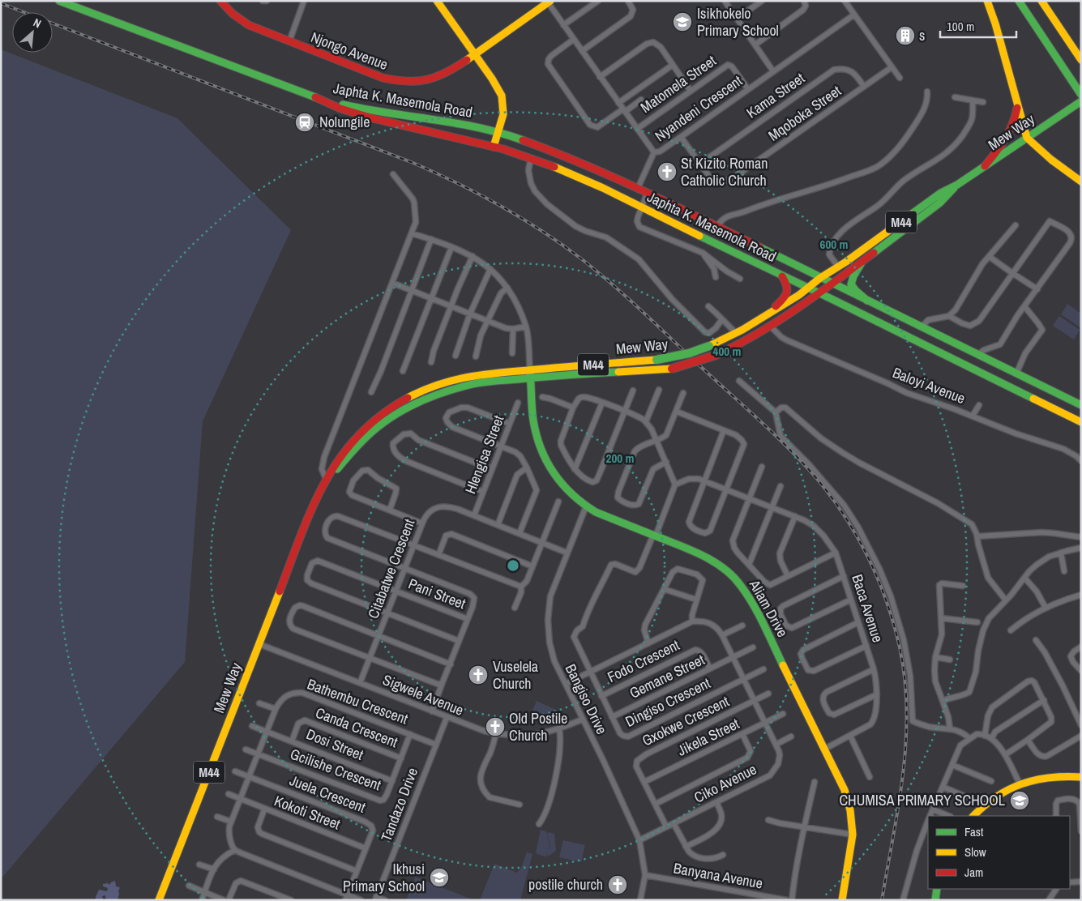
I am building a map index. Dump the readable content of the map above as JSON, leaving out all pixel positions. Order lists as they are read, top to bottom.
{
  "streets": {
    "main road": [
      "Njongo Avenue",
      "Japhta K. Masemola Road",
      "Mew Way",
      "M44",
      "Aliam Drive"
    ],
    "street": [
      "Matomela Street",
      "Kama Street",
      "Nyandeni Crescent",
      "Mqoboka Street",
      "Baloyi Avenue",
      "Hlengisa Street",
      "Citabatwe Crescent",
      "Pani Street",
      "Baca Avenue",
      "Fodo Crescent",
      "Gemane Street",
      "Sigwele Avenue",
      "Bangiso Drive",
      "Bathembu Crescent",
      "Dingiso Crescent",
      "Gxokwe Crescent",
      "Canda Crescent",
      "Jikela Street",
      "Dosi Street",
      "Gcilishe Crescent",
      "Ciko Avenue",
      "Juela Crescent",
      "Tandazo Drive",
      "Kokoti Street",
      "Banyana Avenue"
    ]
  },
  "crossings": [
    ["Njongo Avenue", "Nyandeni Crescent"],
    ["Matomela Street", "Nyandeni Crescent"],
    ["Kama Street", "Mqoboka Street"],
    ["Japhta K. Masemola Road", "Mew Way"],
    ["Nyandeni Crescent", "Mqoboka Street"],
    ["Mew Way", "Baloyi Avenue"],
    ["Mew Way", "Aliam Drive"],
    ["Mew Way", "Sigwele Avenue"],
    ["Hlengisa Street", "Citabatwe Crescent"],
    ["Citabatwe Crescent", "Pani Street"],
    ["Citabatwe Crescent", "Sigwele Avenue"],
    ["Citabatwe Crescent", "Bangiso Drive"],
    ["Aliam Drive", "Baca Avenue"],
    ["Aliam Drive", "Bangiso Drive"],
    ["Fodo Crescent", "Gemane Street"],
    ["Fodo Crescent", "Dingiso Crescent"],
    ["Gemane Street", "Dingiso Crescent"],
    ["Gemane Street", "Ciko Avenue"],
    ["Sigwele Avenue", "Bangiso Drive"],
    ["Sigwele Avenue", "Tandazo Drive"],
    ["Bangiso Drive", "Ciko Avenue"],
    ["Bangiso Drive", "Banyana Avenue"],
    ["Bathembu Crescent", "Dosi Street"],
    ["Bathembu Crescent", "Gcilishe Crescent"],
    ["Bathembu Crescent", "Juela Crescent"],
    ["Bathembu Crescent", "Tandazo Drive"],
    ["Bathembu Crescent", "Kokoti Street"],
    ["Dingiso Crescent", "Ciko Avenue"],
    ["Gxokwe Crescent", "Jikela Street"],
    ["Gxokwe Crescent", "Ciko Avenue"],
    ["Canda Crescent", "Dosi Street"],
    ["Canda Crescent", "Gcilishe Crescent"],
    ["Jikela Street", "Ciko Avenue"],
    ["Dosi Street", "Gcilishe Crescent"],
    ["Juela Crescent", "Kokoti Street"]
  ],
  "places": {
    "school or university": ["Isikhokelo Primary School", "CHUMISA PRIMARY SCHOOL", "Ikhusi Primary School"],
    "building": ["s"],
    "station": ["Nolungile"],
    "church": [
      "St Kizito Roman Catholic Church",
      "Vuselela Church",
      "Old Postile Church",
      "postile church"
    ]
  },
  "legend": ["Fast", "Slow", "Jam"],
  "scale_bar": "100 m",
  "north": "top right",
  "rings": ["600 m", "400 m", "200 m"]
}
